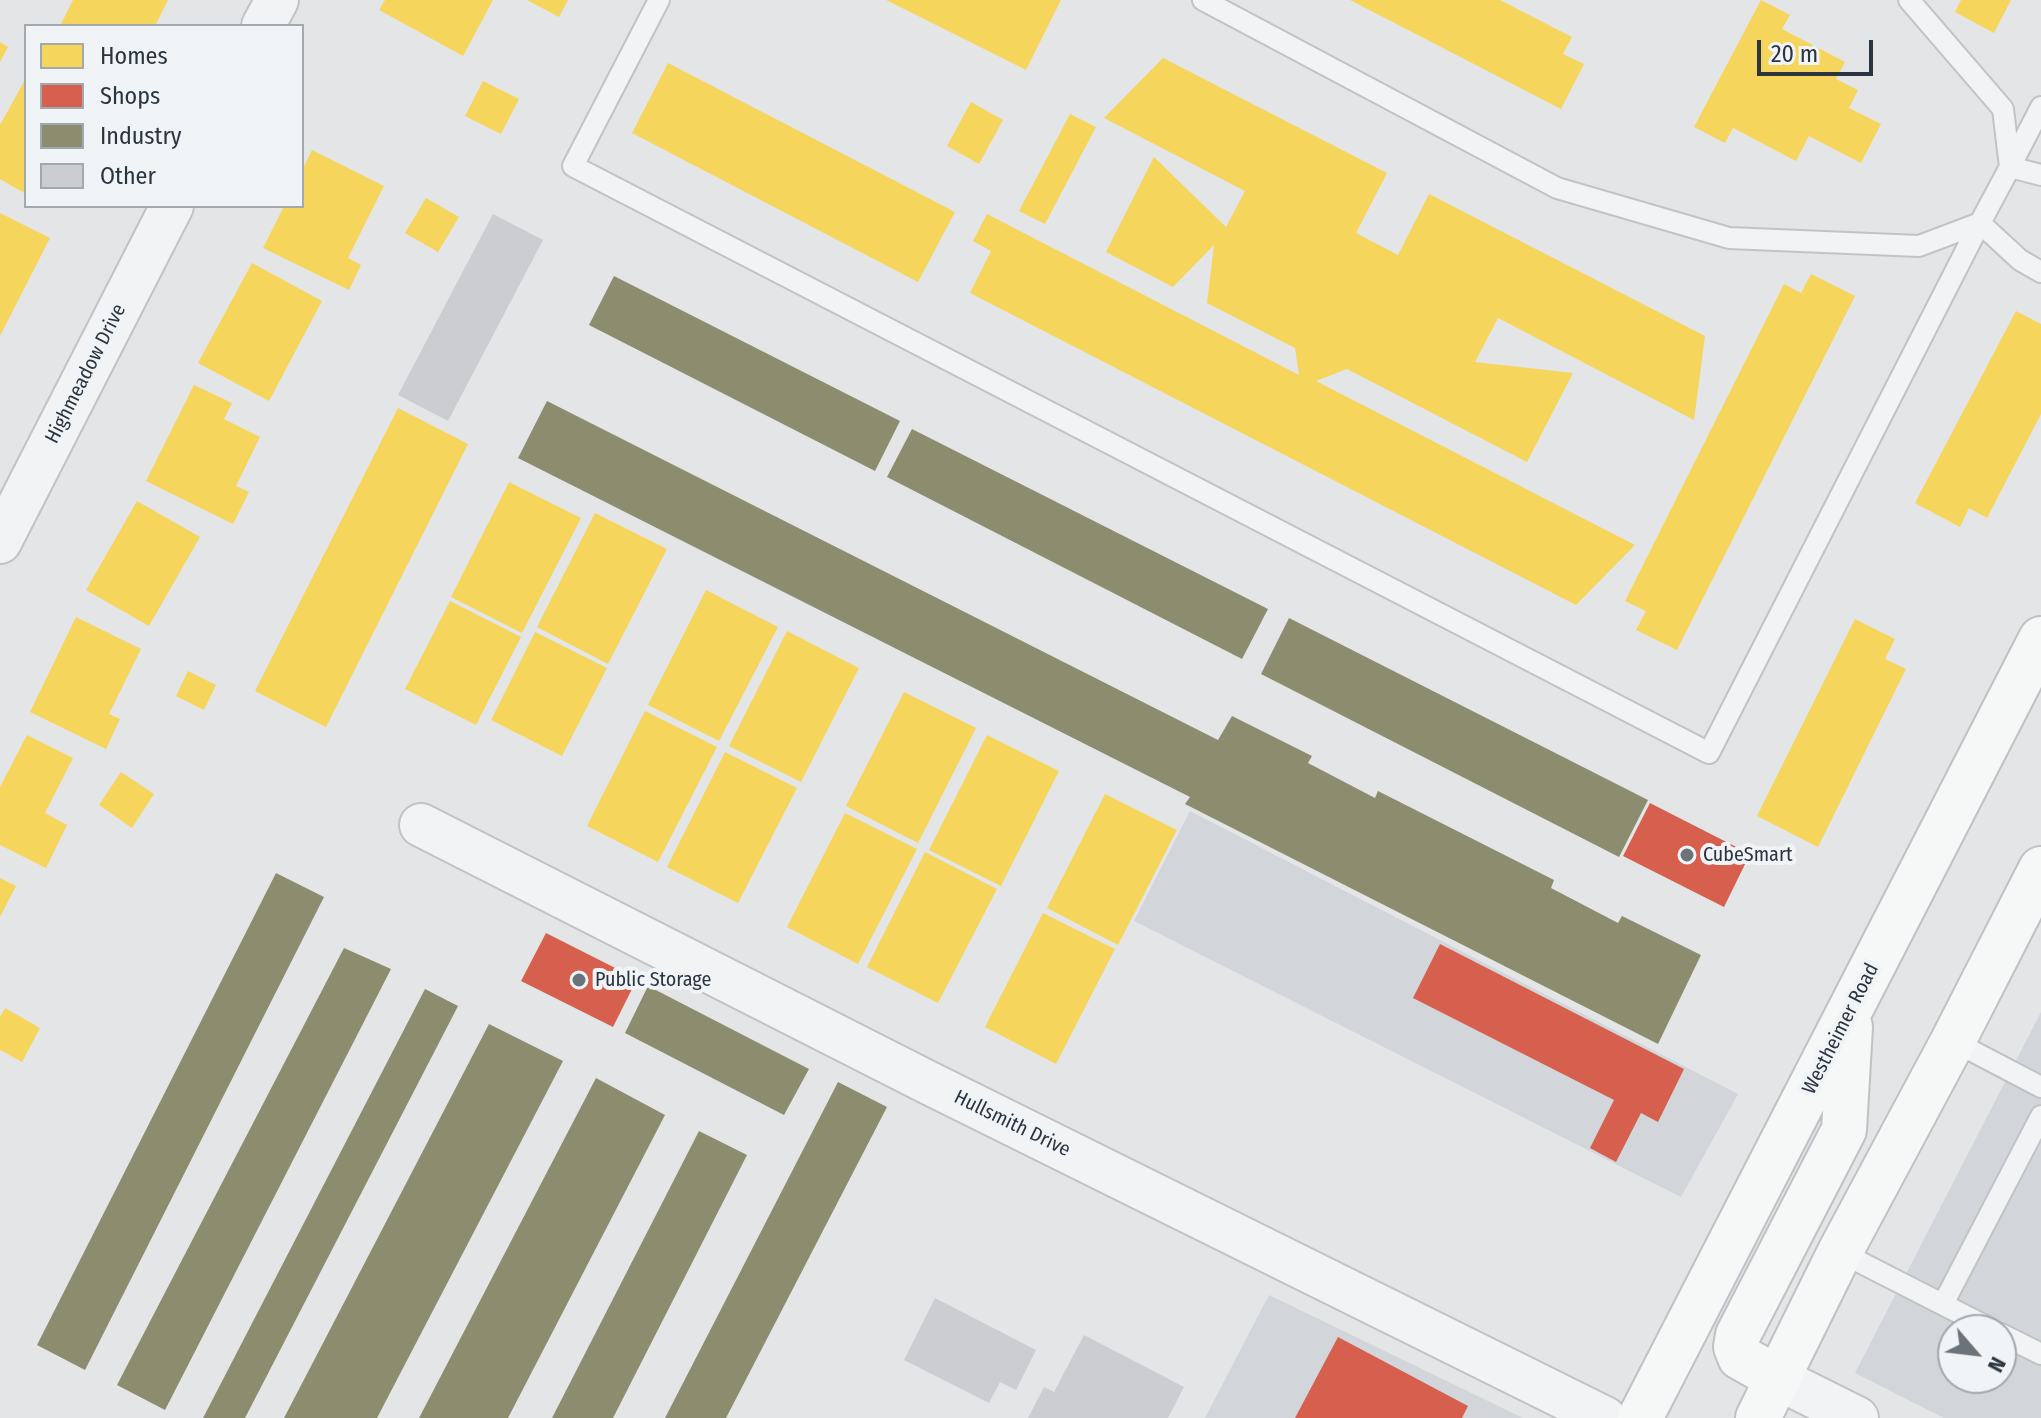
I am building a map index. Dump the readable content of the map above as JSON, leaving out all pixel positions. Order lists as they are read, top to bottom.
{
  "streets": {
    "main road": ["Westheimer Road"],
    "street": ["Highmeadow Drive", "Hullsmith Drive"]
  },
  "places": ["CubeSmart", "Public Storage"],
  "legend": [
    "Homes",
    "Shops",
    "Industry",
    "Other"
  ],
  "scale_bar": "20 m",
  "north": "bottom right"
}
